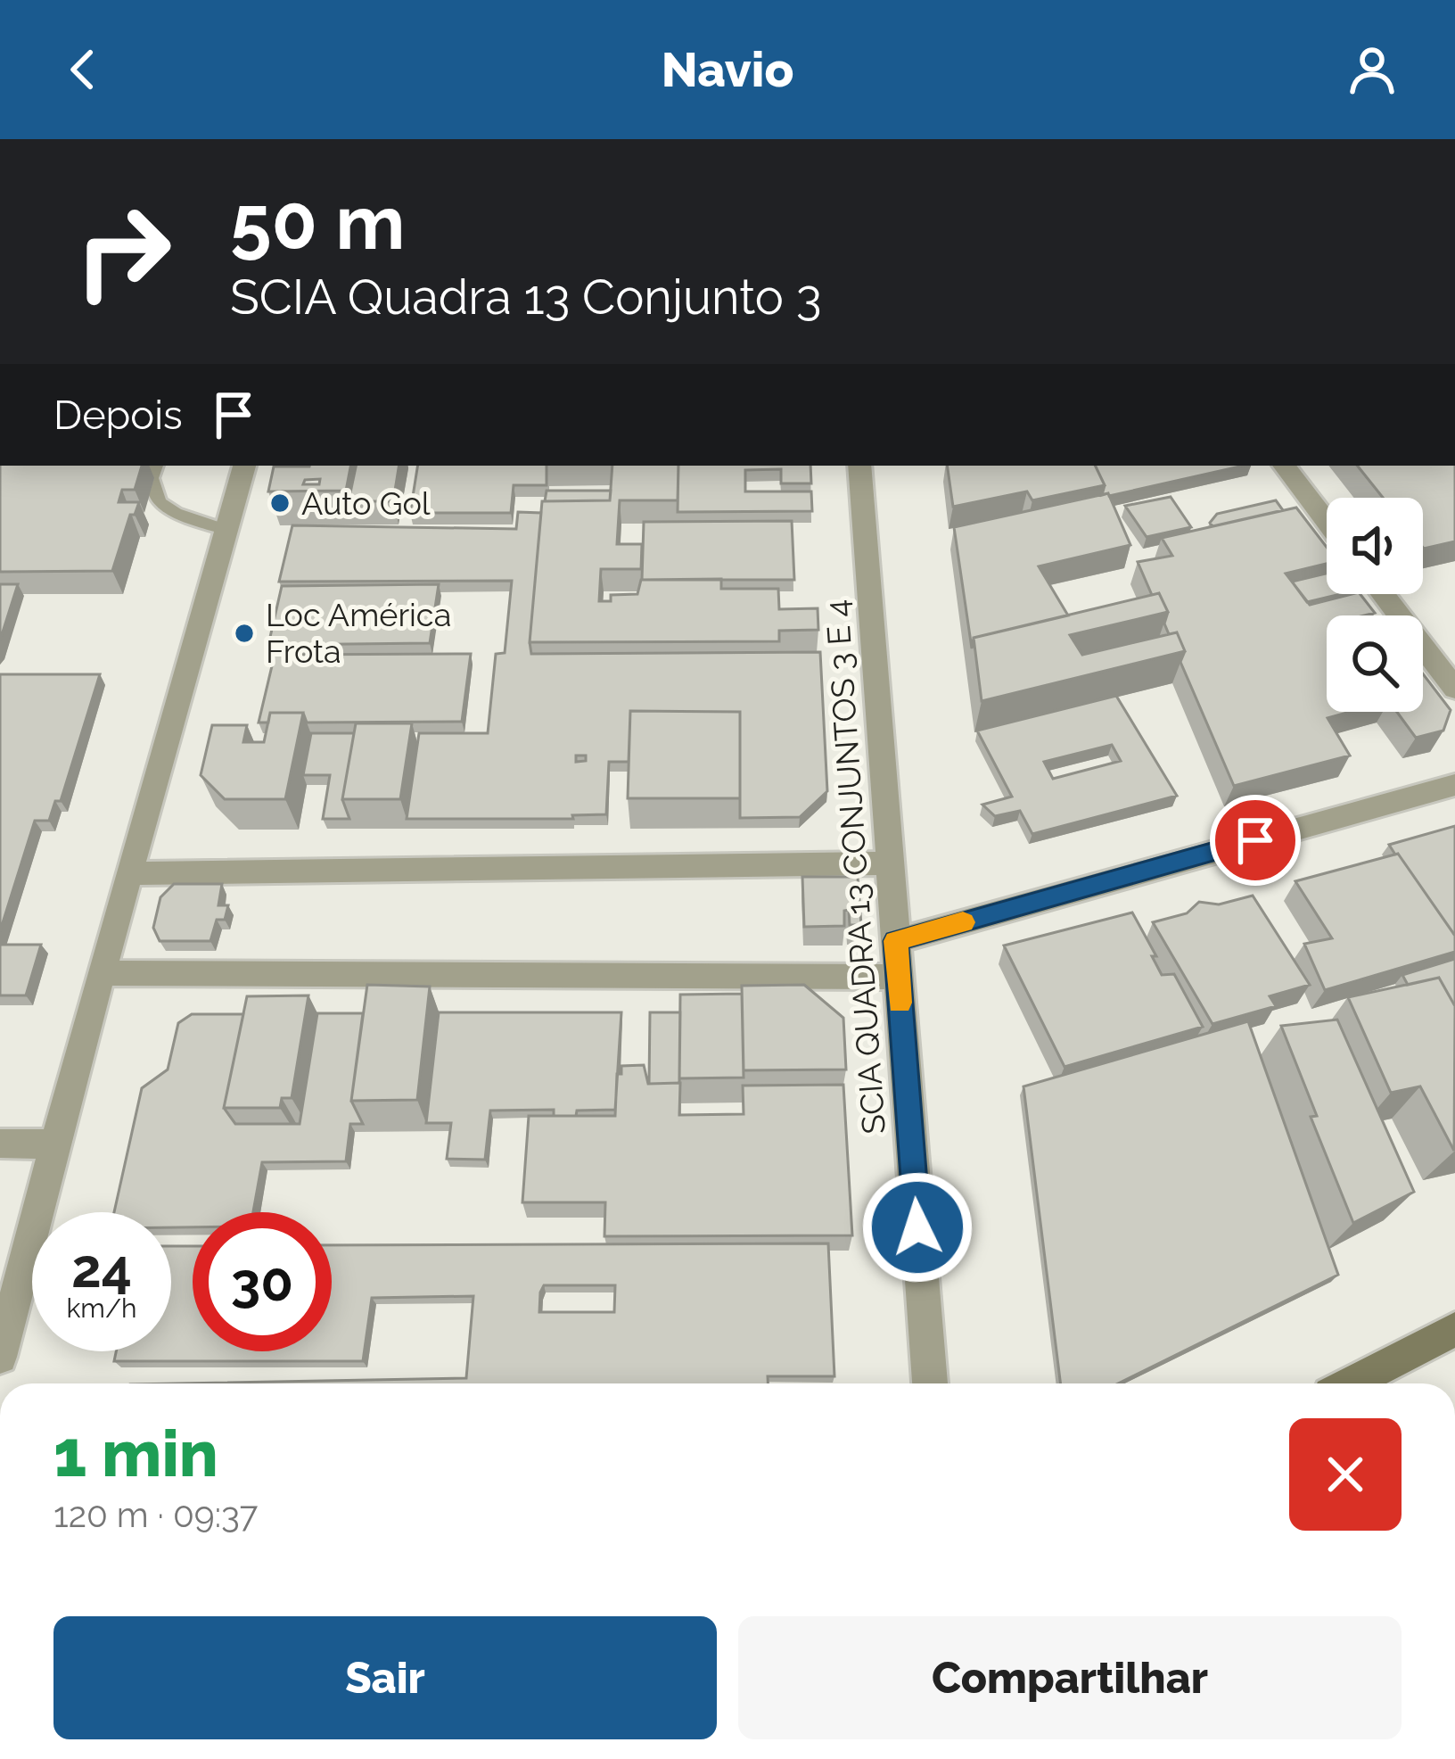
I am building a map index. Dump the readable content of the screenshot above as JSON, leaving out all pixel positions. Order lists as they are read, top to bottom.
{
  "streets": {
    "street": ["SCIA QUADRA 13 CONJUNTOS 3 E 4"]
  },
  "places": ["Auto Gol", "Loc América Frota"],
  "page": {
    "header": "Navio",
    "turn": ["50 m", "SCIA Quadra 13 Conjunto 3"],
    "then": "Depois",
    "speed": "24 km/h",
    "limit": "30",
    "heading": ["1 min", "120 m · 09:37"],
    "buttons": ["Sair", "Compartilhar"]
  }
}
